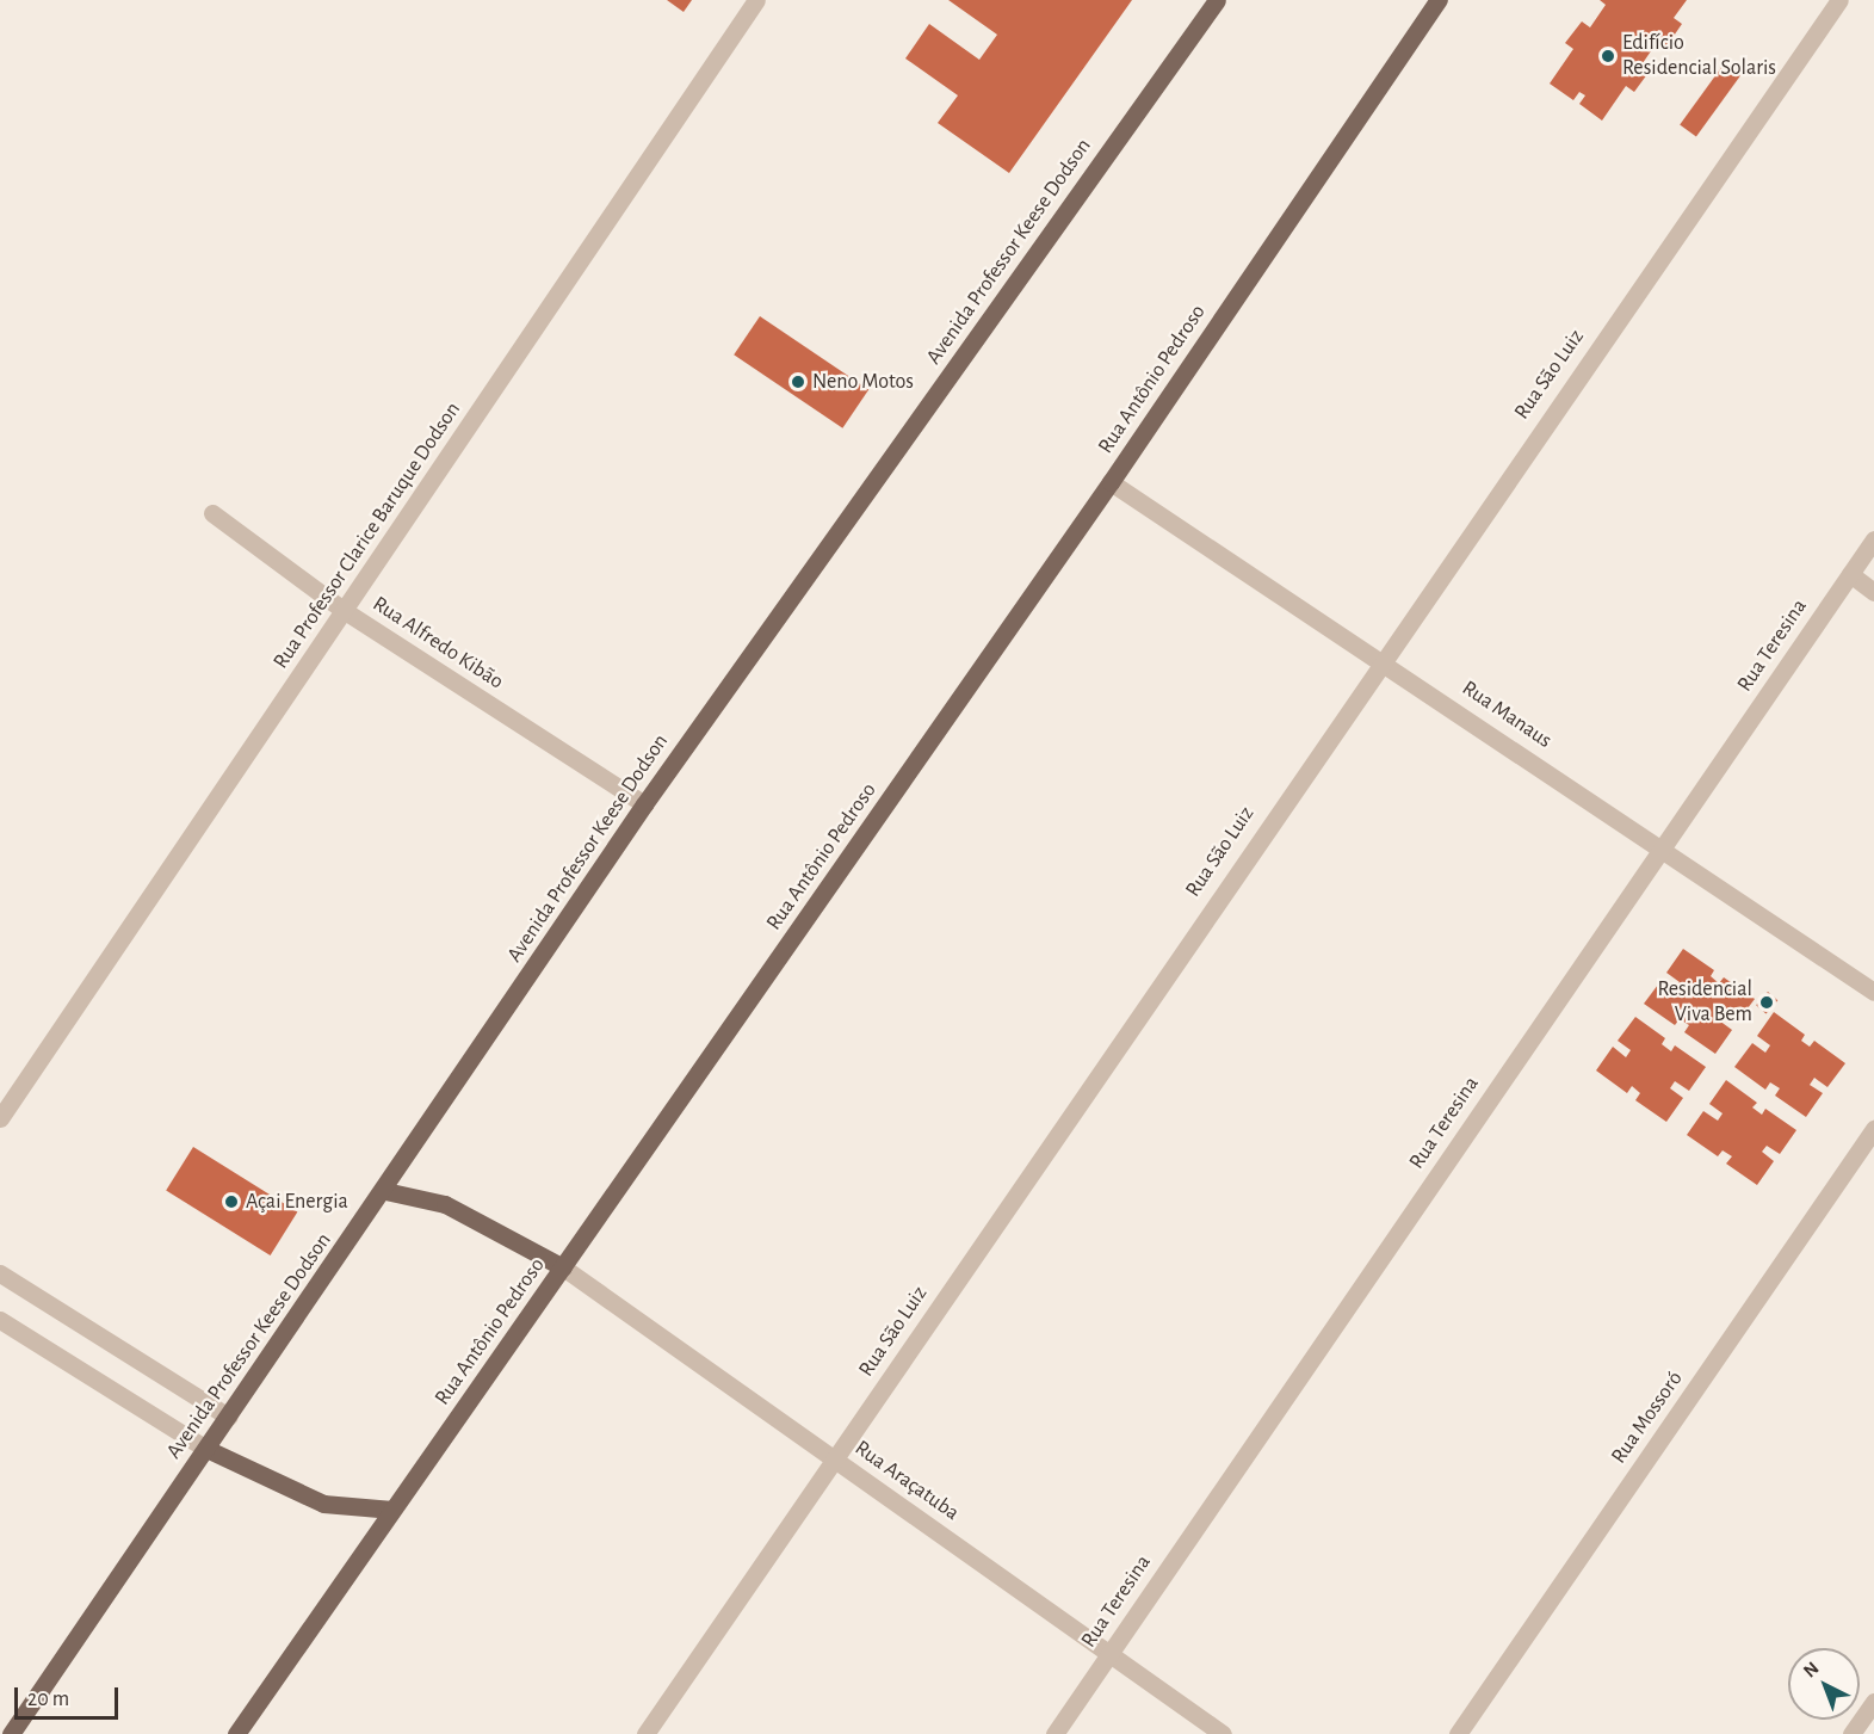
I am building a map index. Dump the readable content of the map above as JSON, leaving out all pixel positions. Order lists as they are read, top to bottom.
{
  "streets": {
    "main road": ["Avenida Professor Keese Dodson", "Rua Antônio Pedroso"],
    "street": [
      "Rua São Luiz",
      "Rua Professor Clarice Baruque Dodson",
      "Rua Alfredo Kibão",
      "Rua Teresina",
      "Rua Manaus",
      "Rua Mossoró",
      "Rua Araçatuba"
    ]
  },
  "crossings": [
    ["Avenida Professor Keese Dodson", "Rua Alfredo Kibão"],
    ["Rua São Luiz", "Rua Manaus"],
    ["Rua São Luiz", "Rua Araçatuba"],
    ["Rua Antônio Pedroso", "Rua Manaus"],
    ["Rua Antônio Pedroso", "Rua Araçatuba"],
    ["Rua Professor Clarice Baruque Dodson", "Rua Alfredo Kibão"],
    ["Rua Teresina", "Rua Manaus"],
    ["Rua Teresina", "Rua Araçatuba"]
  ],
  "places": [
    "Edifício Residencial Solaris",
    "Neno Motos",
    "Residencial Viva Bem",
    "Açai Energia"
  ],
  "scale_bar": "20 m",
  "north": "top left"
}
